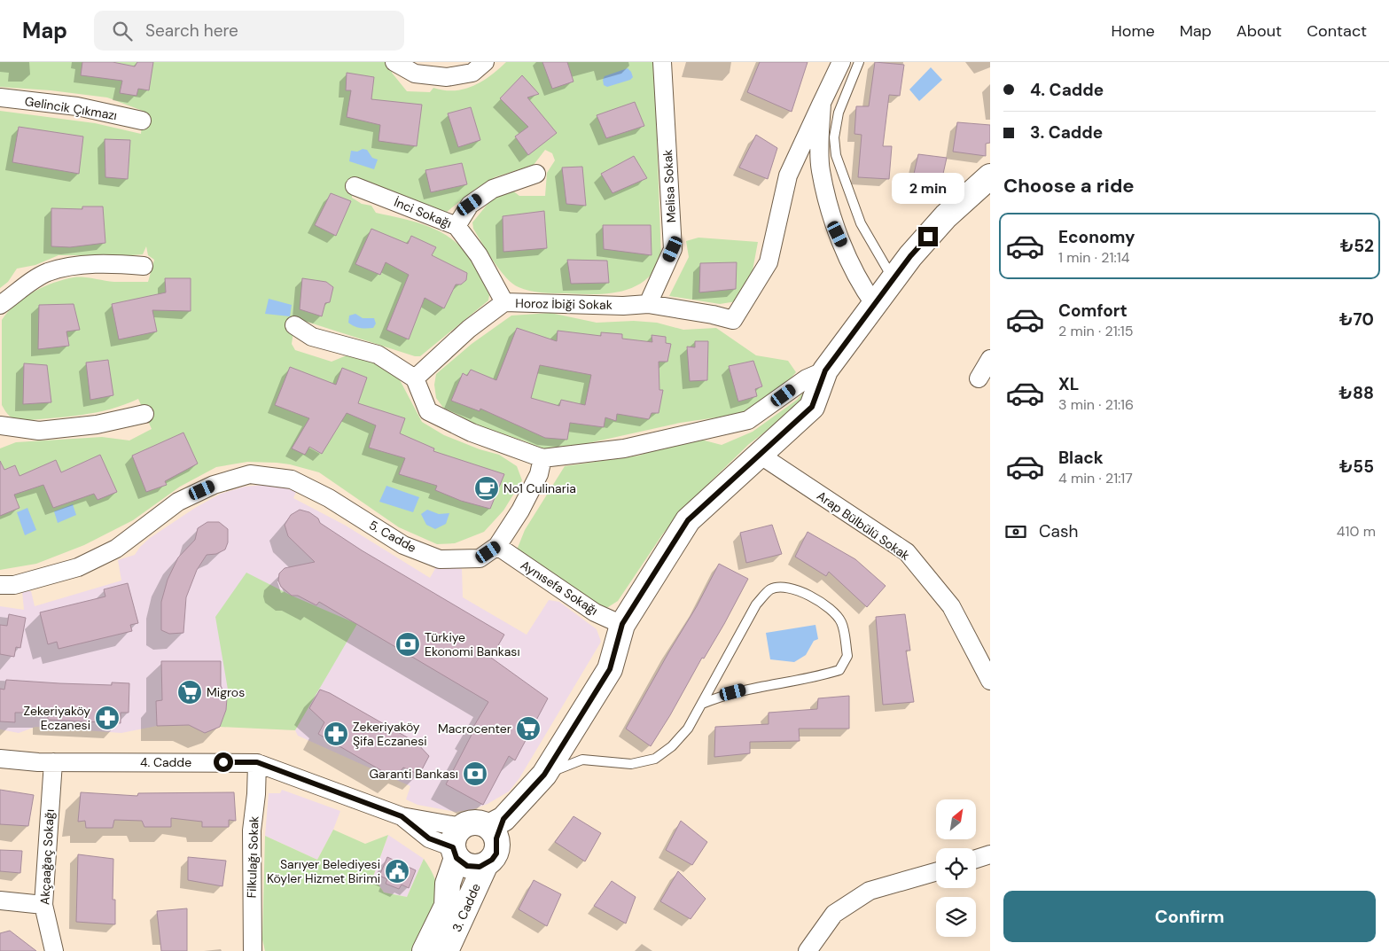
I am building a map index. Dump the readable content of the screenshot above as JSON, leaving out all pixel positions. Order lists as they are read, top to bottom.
{
  "streets": {
    "main road": ["3. Cadde"],
    "street": [
      "Gelincik Çıkmazı",
      "Melisa Sokak",
      "İnci Sokağı",
      "Horoz İbiği Sokak",
      "Arap Bülbülü Sokak",
      "5. Cadde",
      "Aynısefa Sokağı",
      "4. Cadde",
      "Akçaağaç Sokağı",
      "Filkulağı Sokak"
    ]
  },
  "crossings": [
    ["Melisa Sokak", "Horoz İbiği Sokak"],
    ["İnci Sokağı", "Horoz İbiği Sokak"],
    ["5. Cadde", "Aynısefa Sokağı"],
    ["4. Cadde", "Akçaağaç Sokağı"],
    ["4. Cadde", "Filkulağı Sokak"],
    ["4. Cadde", "3. Cadde"]
  ],
  "places": {
    "cafe": ["No1 Culinaria"],
    "bank": ["Türkiye Ekonomi Bankası", "Garanti Bankası"],
    "supermarket": ["Migros", "Macrocenter"],
    "pharmacy": ["Zekeriyaköy Eczanesi", "Zekeriyaköy Şifa Eczanesi"],
    "public building": ["Sarıyer Belediyesi Köyler Hizmet Birimi"]
  },
  "north": "top right",
  "page": {
    "header": "Map",
    "search": "Search here",
    "nav": [
      "Home",
      "Map",
      "About",
      "Contact"
    ],
    "banner": ["4. Cadde", "3. Cadde"],
    "heading": "Choose a ride",
    "bubble": "2 min",
    "list": [
      {
        "name": "Economy",
        "note": "1 min · 21:14",
        "value": "₺52"
      },
      {
        "name": "Comfort",
        "note": "2 min · 21:15",
        "value": "₺70"
      },
      {
        "name": "XL",
        "note": "3 min · 21:16",
        "value": "₺88"
      },
      {
        "name": "Black",
        "note": "4 min · 21:17",
        "value": "₺55"
      }
    ],
    "pay": ["Cash", "410 m"],
    "buttons": "Confirm"
  }
}
